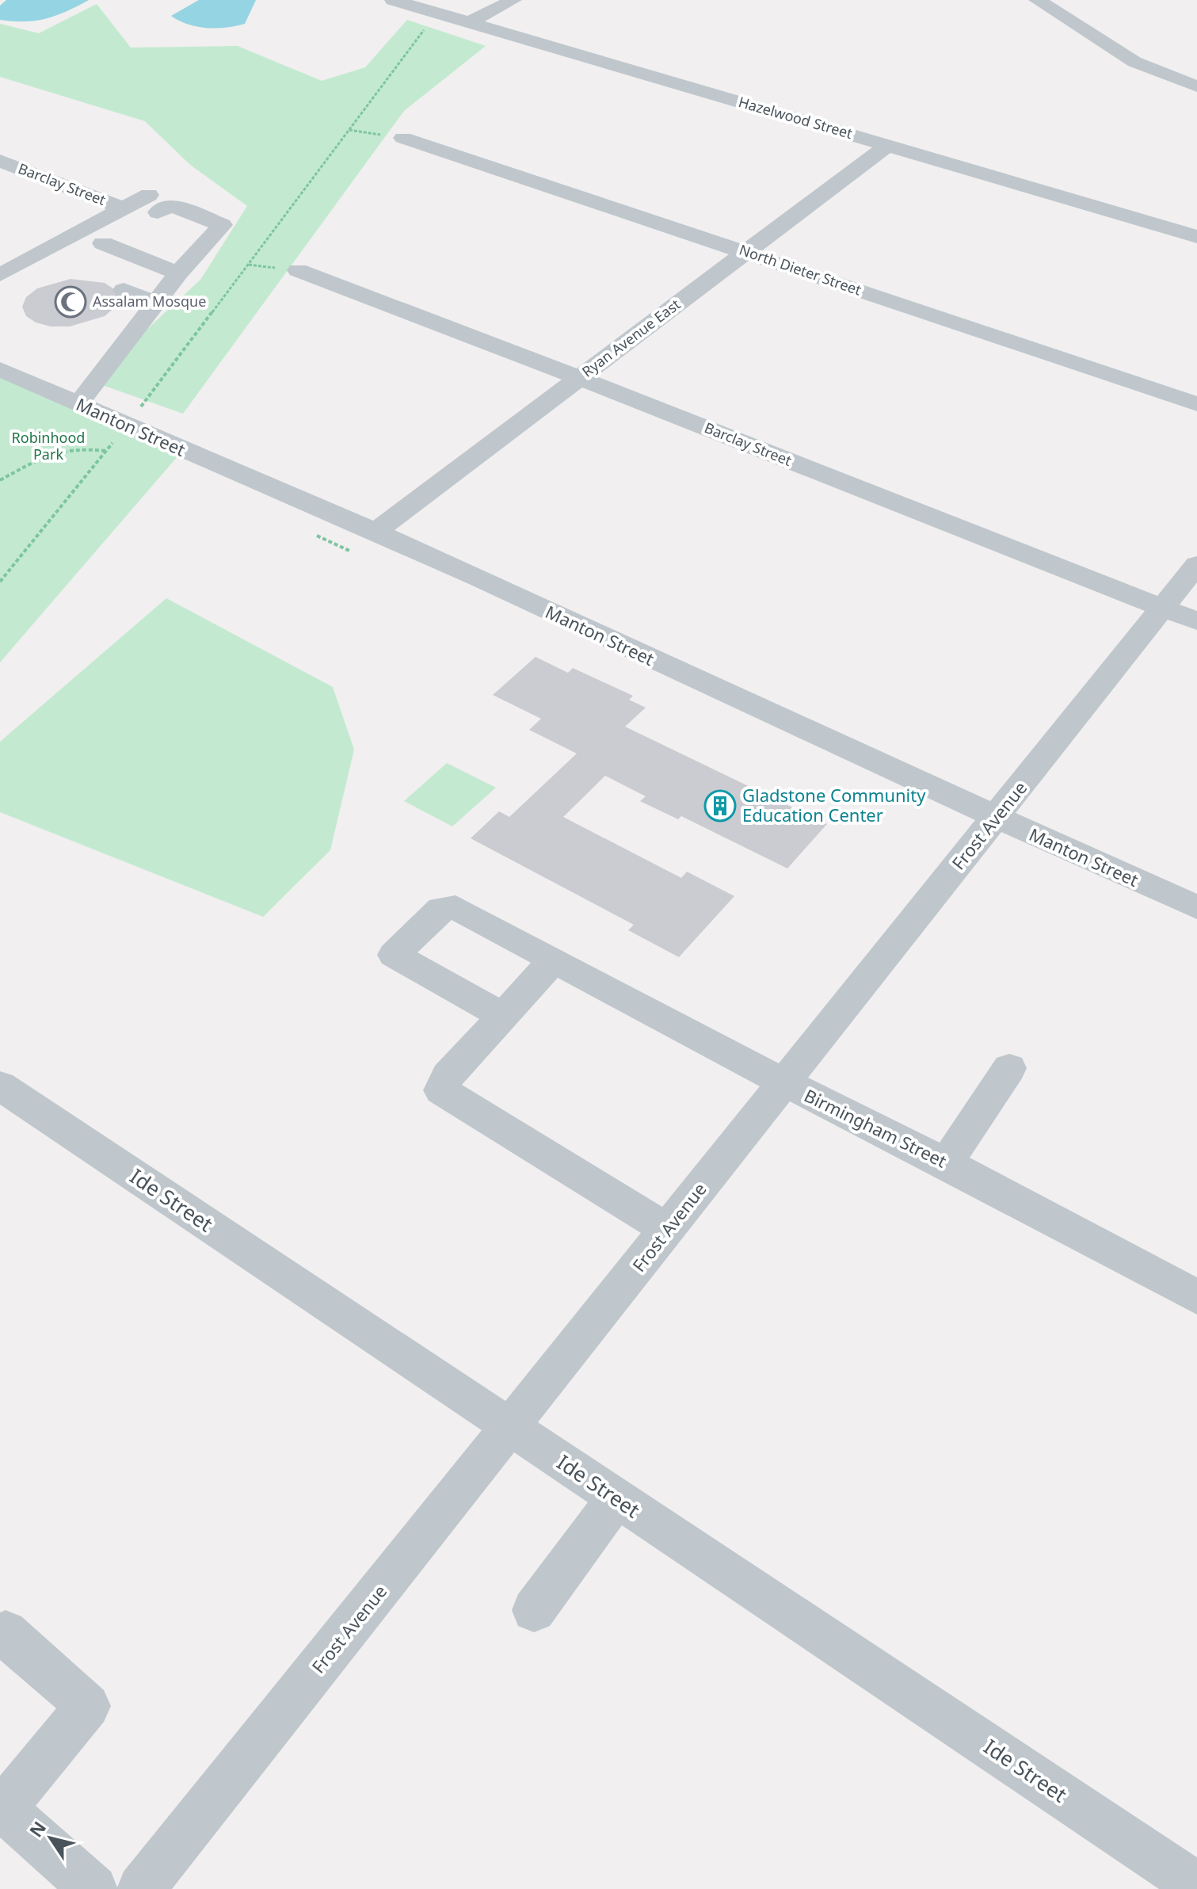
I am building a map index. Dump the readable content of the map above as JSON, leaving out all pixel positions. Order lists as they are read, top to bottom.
{
  "streets": {
    "street": [
      "Hazelwood Street",
      "Barclay Street",
      "North Dieter Street",
      "Ryan Avenue East",
      "Manton Street",
      "Frost Avenue",
      "Birmingham Street",
      "Ide Street"
    ]
  },
  "crossings": [
    ["Hazelwood Street", "Ryan Avenue East"],
    ["Barclay Street", "Ryan Avenue East"],
    ["Barclay Street", "Frost Avenue"],
    ["North Dieter Street", "Ryan Avenue East"],
    ["Ryan Avenue East", "Manton Street"],
    ["Manton Street", "Frost Avenue"],
    ["Frost Avenue", "Birmingham Street"],
    ["Frost Avenue", "Ide Street"]
  ],
  "parks": ["Robinhood Park"],
  "places": {
    "mosque": ["Assalam Mosque"],
    "building": ["Gladstone Community Education Center"]
  },
  "north": "top left"
}
